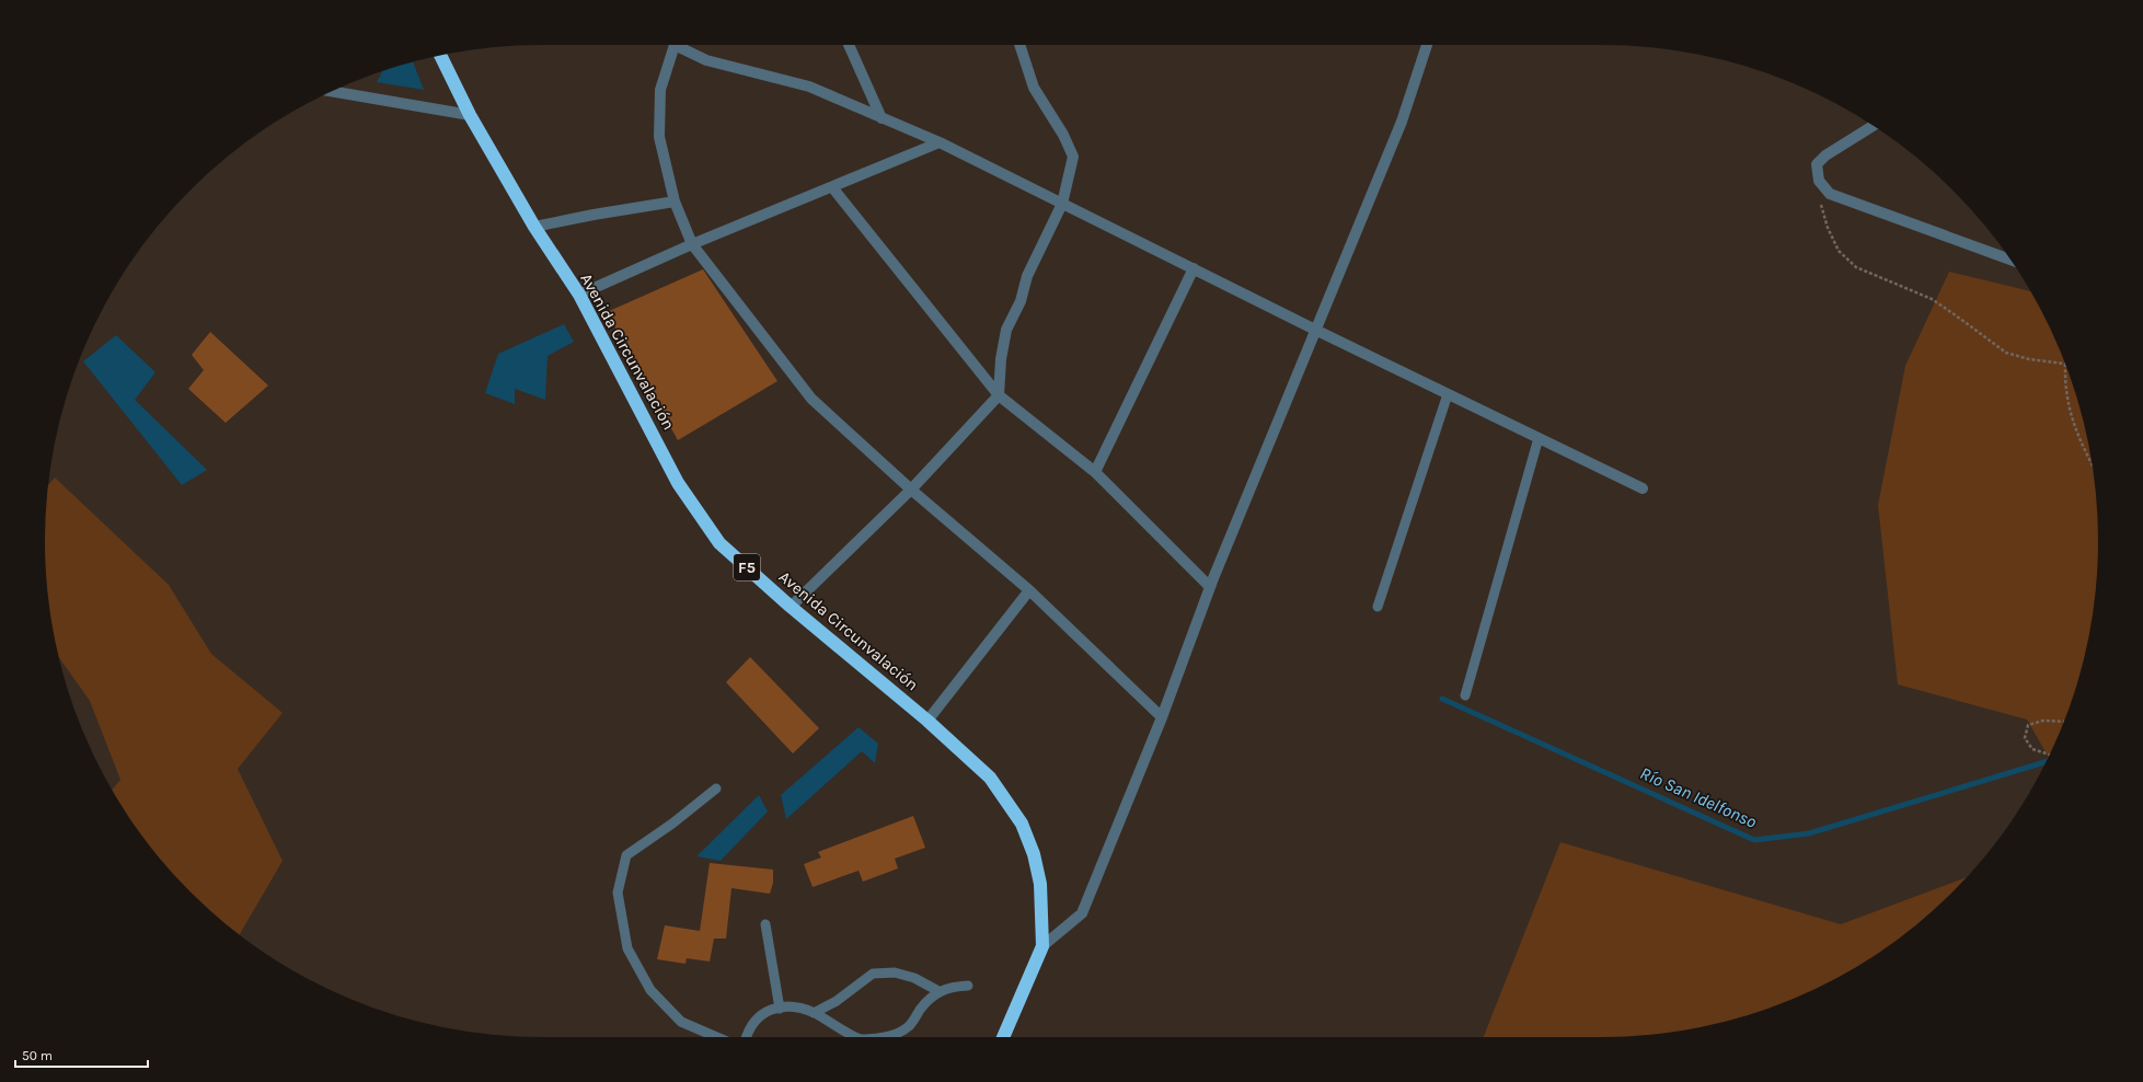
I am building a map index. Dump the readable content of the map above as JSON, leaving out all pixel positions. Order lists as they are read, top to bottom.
{
  "streets": {
    "highway": ["Avenida Circunvalación", "F5"]
  },
  "water": ["Río San Idelfonso"],
  "scale_bar": "50 m"
}
